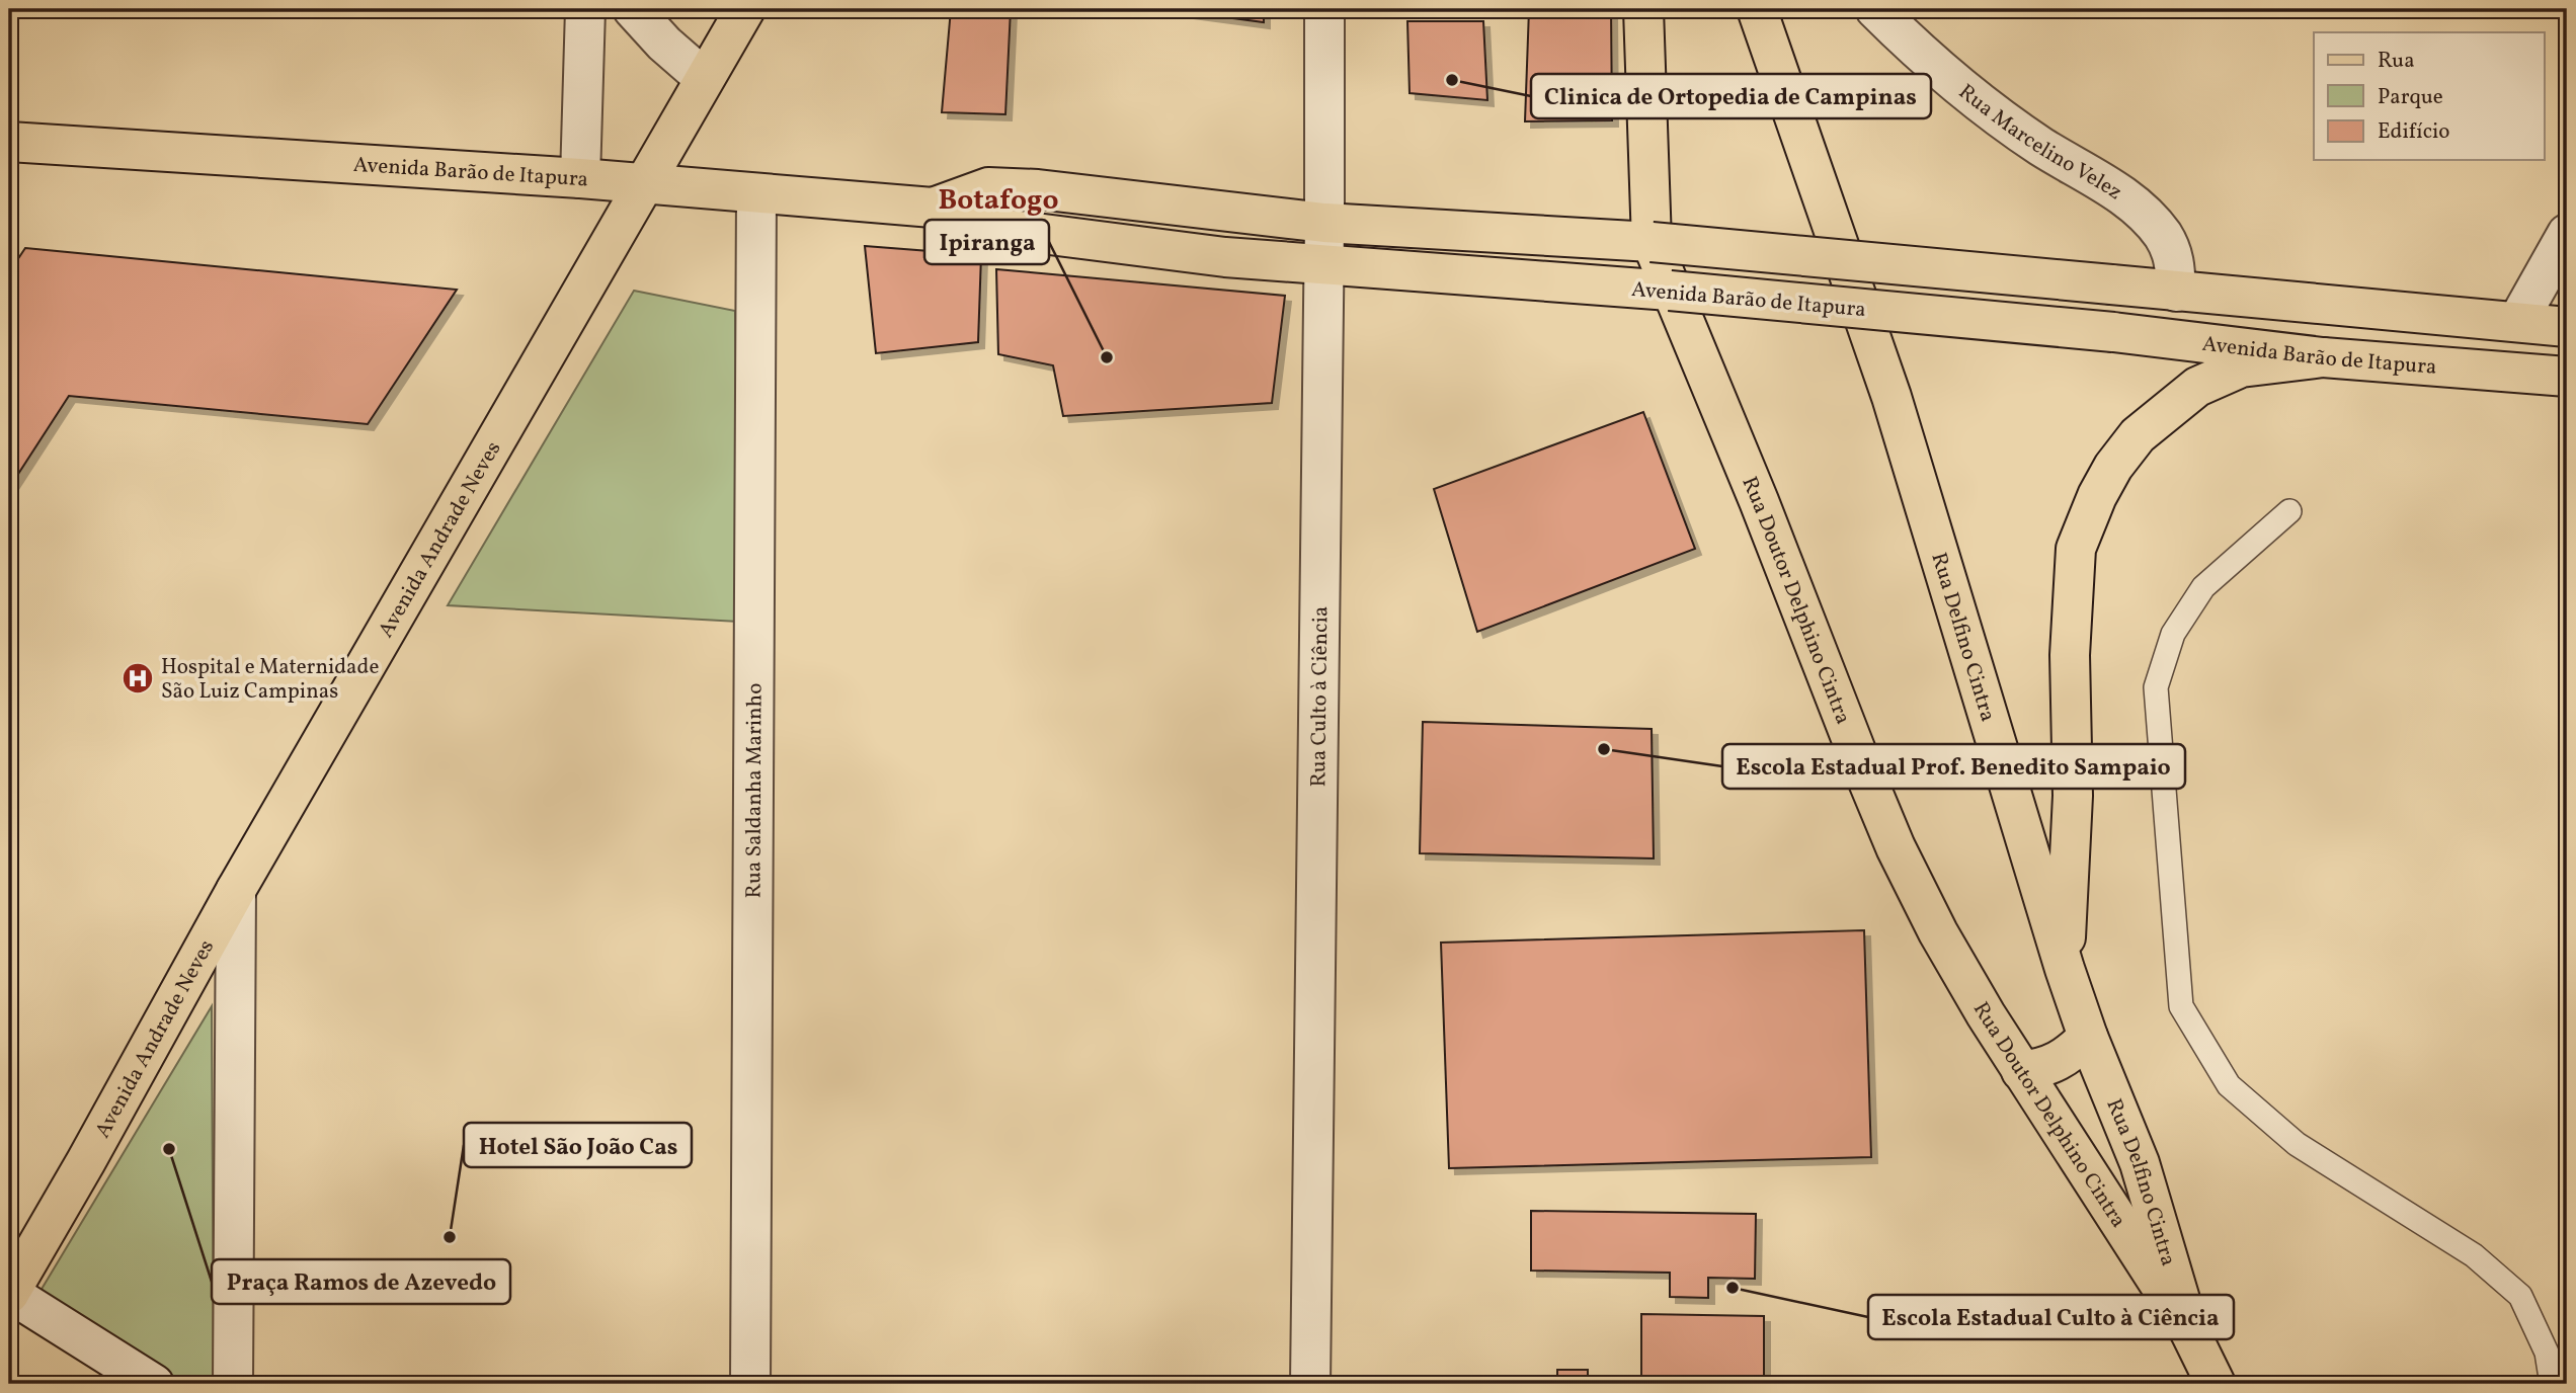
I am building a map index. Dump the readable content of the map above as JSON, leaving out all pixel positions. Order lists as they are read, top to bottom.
{
  "streets": {
    "main road": [
      "Avenida Barão de Itapura",
      "Avenida Andrade Neves",
      "Rua Doutor Delphino Cintra",
      "Rua Delfino Cintra"
    ],
    "street": ["Rua Marcelino Velez", "Rua Culto à Ciência", "Rua Saldanha Marinho"]
  },
  "crossings": [
    ["Rua Marcelino Velez", "Avenida Barão de Itapura"],
    ["Avenida Barão de Itapura", "Avenida Andrade Neves"],
    ["Avenida Barão de Itapura", "Rua Doutor Delphino Cintra"],
    ["Avenida Barão de Itapura", "Rua Culto à Ciência"],
    ["Avenida Barão de Itapura", "Rua Saldanha Marinho"],
    ["Rua Doutor Delphino Cintra", "Rua Delfino Cintra"]
  ],
  "districts": ["Botafogo"],
  "places": {
    "other": [
      "Clinica de Ortopedia de Campinas",
      "Ipiranga",
      "Escola Estadual Prof. Benedito Sampaio",
      "Praça Ramos de Azevedo",
      "Hotel São João Cas",
      "Escola Estadual Culto à Ciência"
    ],
    "hospital": ["Hospital e Maternidade São Luiz Campinas"]
  },
  "legend": ["Rua", "Parque", "Edifício"]
}
